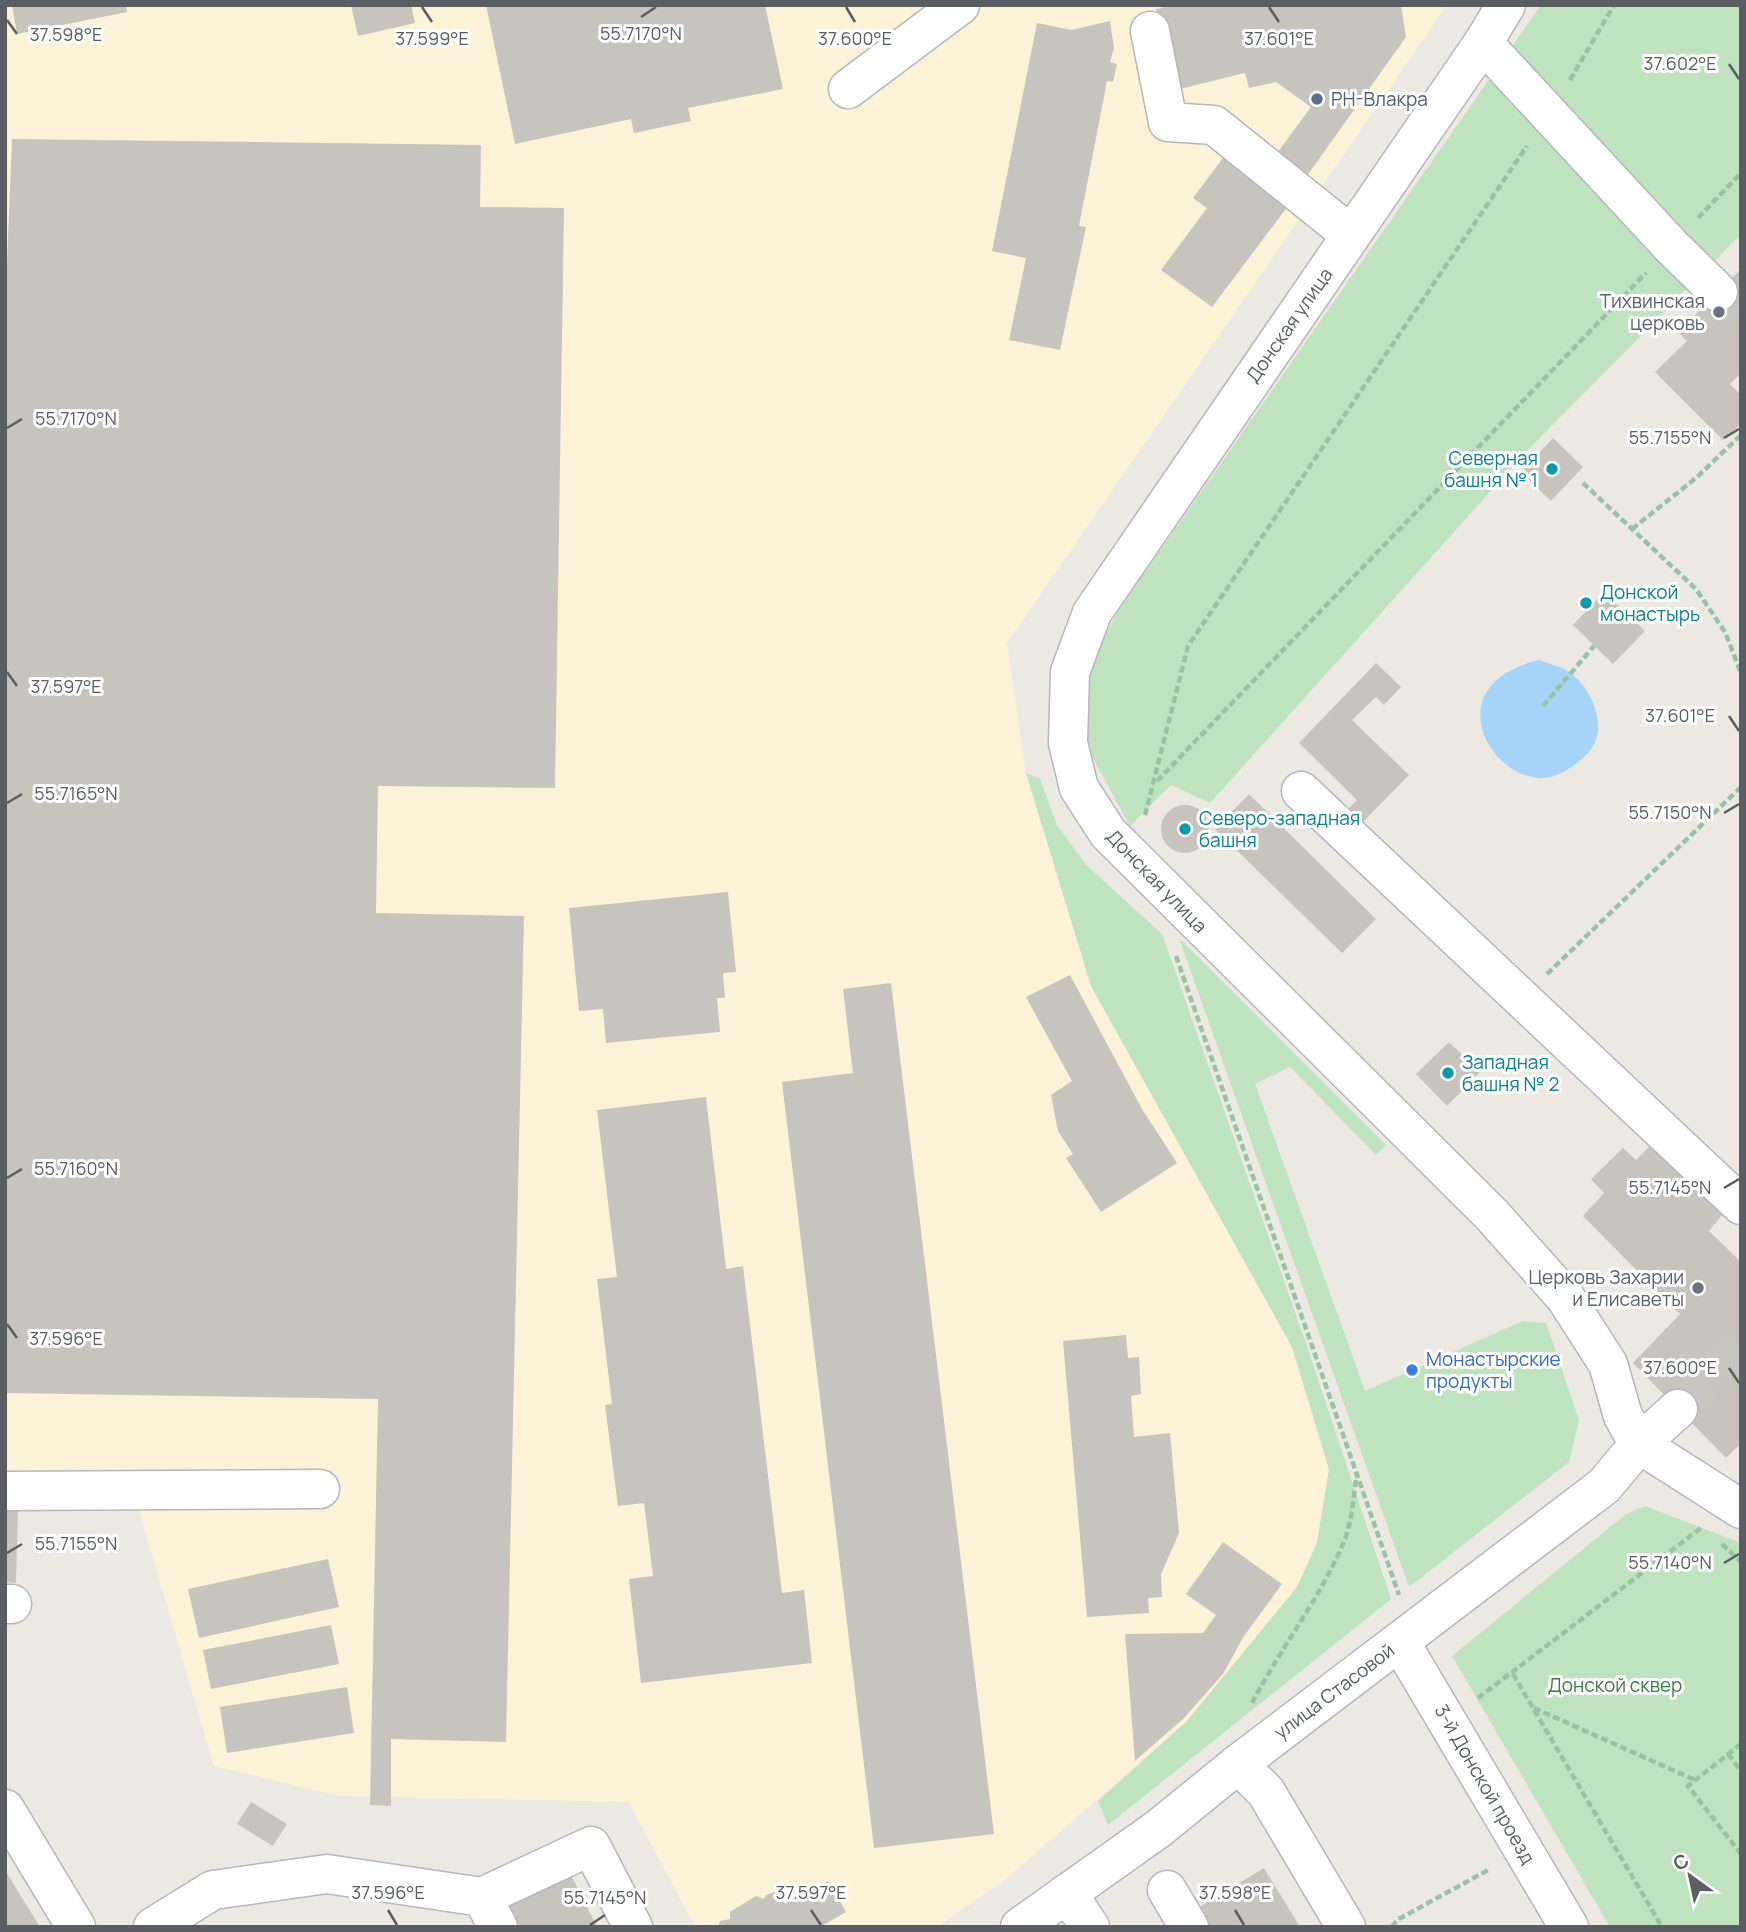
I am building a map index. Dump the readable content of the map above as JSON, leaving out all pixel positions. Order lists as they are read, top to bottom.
{
  "streets": {
    "street": ["Донская улица", "улица Стасовой", "3-й Донской проезд"]
  },
  "crossings": [
    ["Донская улица", "улица Стасовой"],
    ["улица Стасовой", "3-й Донской проезд"]
  ],
  "parks": ["Донской сквер"],
  "places": [
    "РН-Влакра",
    "Тихвинская церковь",
    "Северная башня № 1",
    "Донской монастырь",
    "Северо-западная башня",
    "Западная башня № 2",
    "Церковь Захарии и Елисаветы",
    "Монастырские продукты"
  ],
  "north": "top left",
  "coordinates": [
    "55.7170°N",
    "37.598°E",
    "37.599°E",
    "37.600°E",
    "37.601°E",
    "37.602°E",
    "55.7155°N",
    "37.597°E",
    "55.7165°N",
    "55.7150°N",
    "55.7160°N",
    "55.7145°N",
    "37.596°E",
    "55.7140°N"
  ]
}
